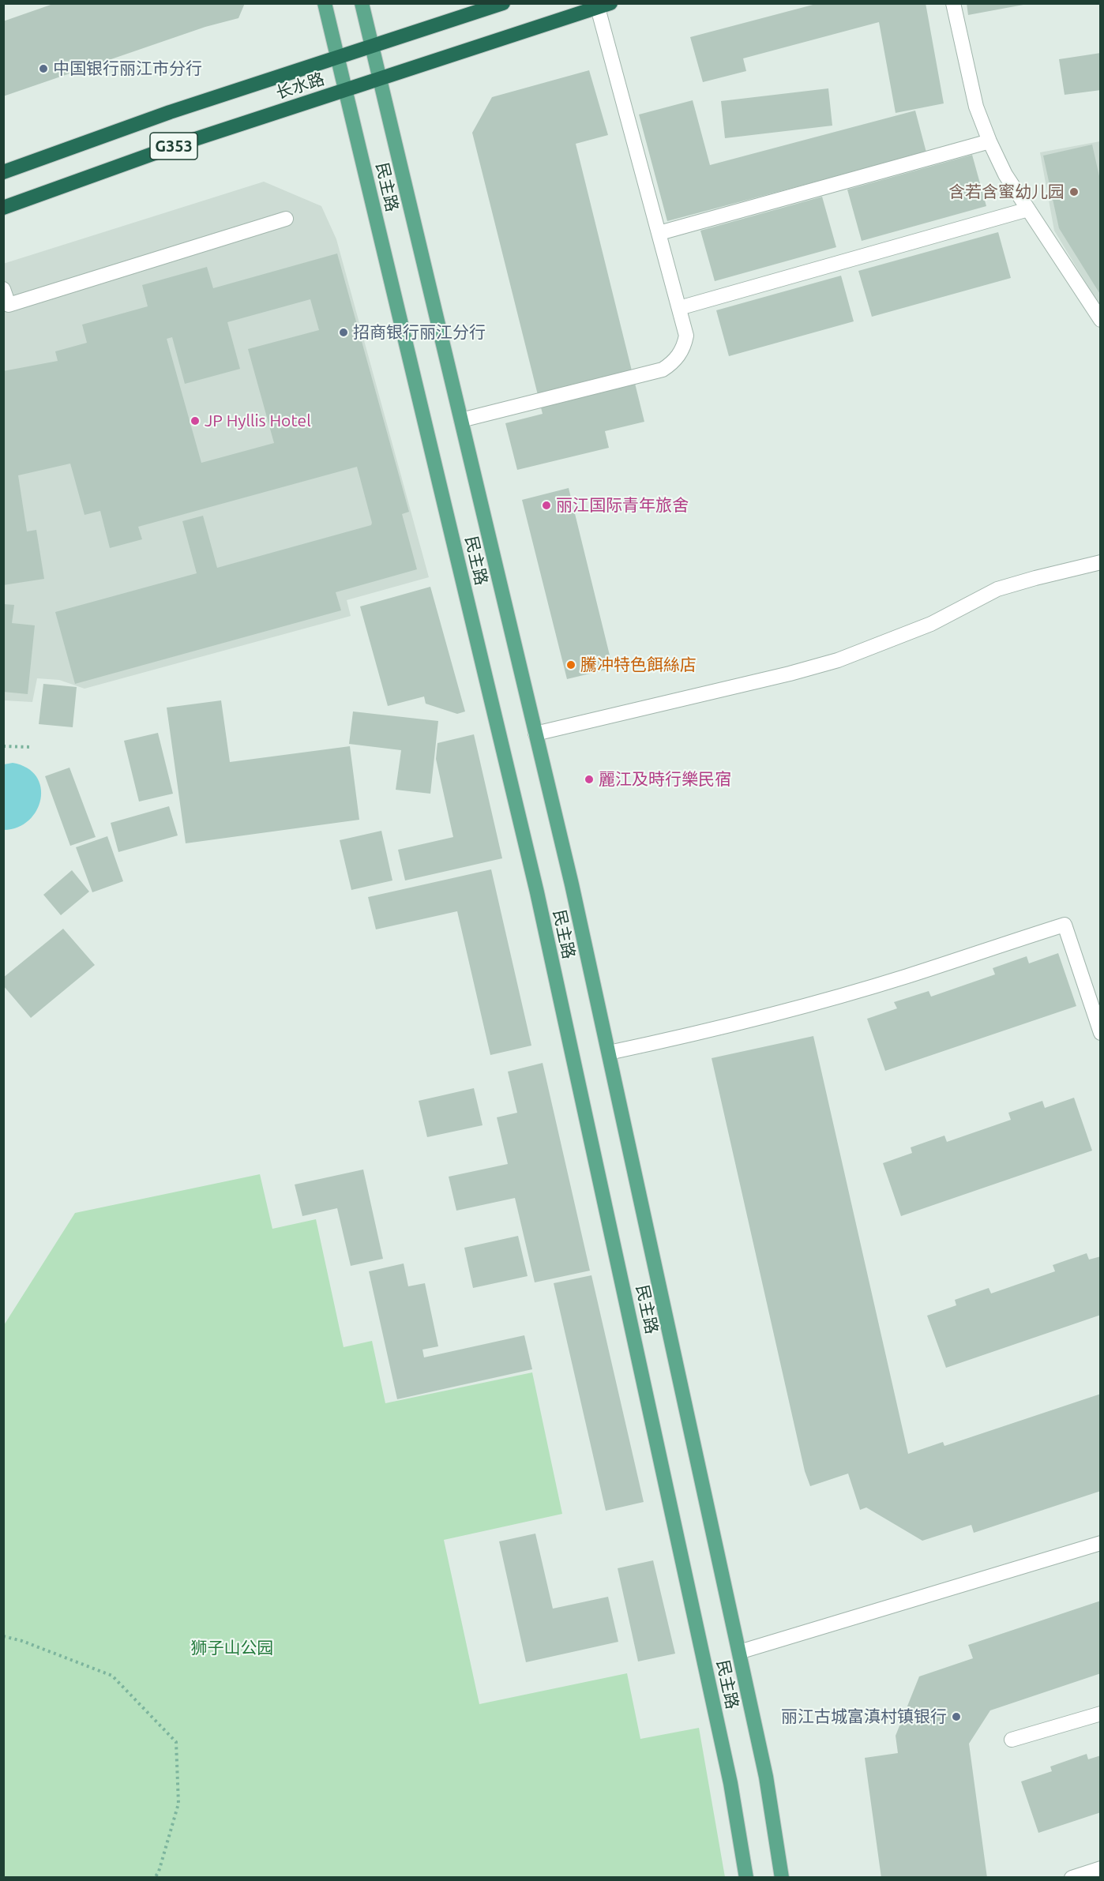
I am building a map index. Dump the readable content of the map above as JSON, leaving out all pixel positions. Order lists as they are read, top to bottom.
{
  "streets": {
    "highway": ["长水路", "G353"],
    "main road": ["民主路"]
  },
  "crossings": [
    ["长水路", "民主路"]
  ],
  "parks": ["狮子山公园"],
  "places": [
    "中国银行丽江市分行",
    "含若含蜜幼儿园",
    "招商银行丽江分行",
    "JP Hyllis Hotel",
    "丽江国际青年旅舍",
    "騰冲特色餌絲店",
    "麗江及時行樂民宿",
    "丽江古城富滇村镇银行"
  ]
}
